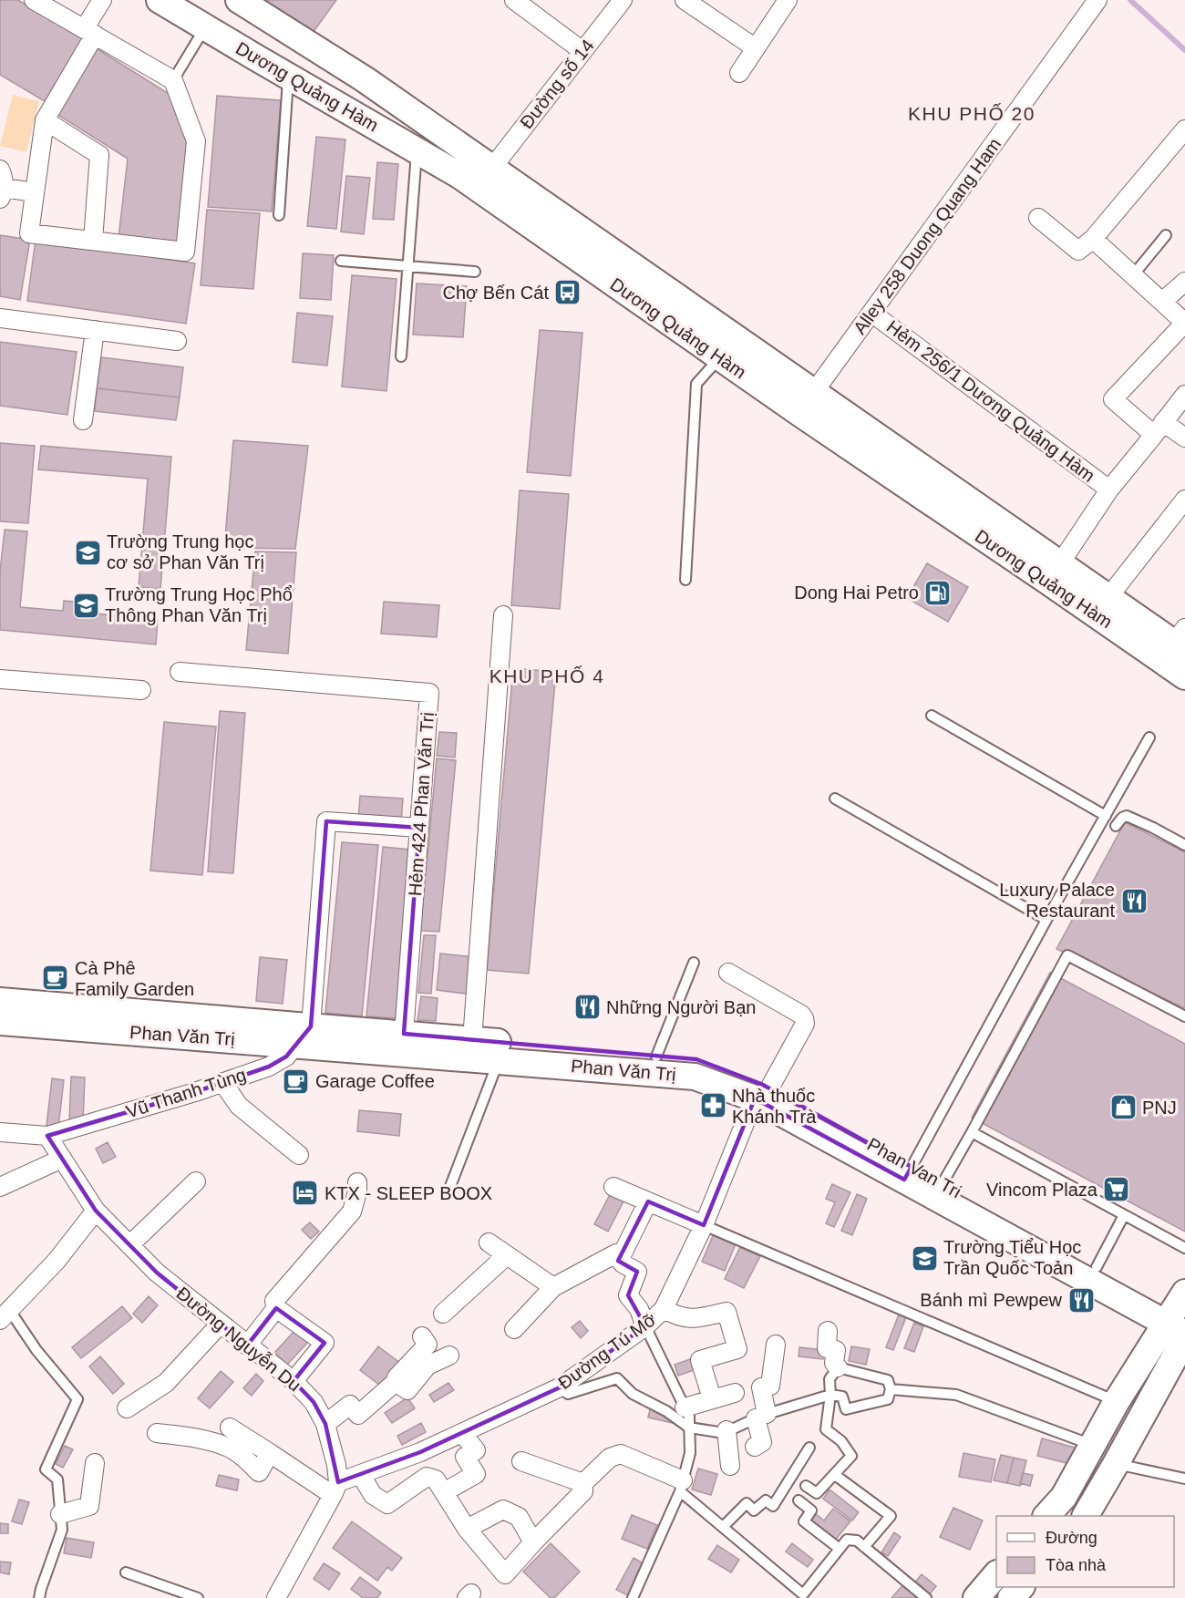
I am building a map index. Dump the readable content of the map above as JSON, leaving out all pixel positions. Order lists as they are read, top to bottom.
{
  "streets": {
    "main road": ["Dương Quảng Hàm", "Phan Văn Trị", "Phan Van Tri"],
    "street": [
      "Đường số 14",
      "Alley 258 Duong Quang Ham",
      "Hẻm 256/1 Dương Quảng Hàm",
      "Hẻm 424 Phan Văn Trị",
      "Vũ Thanh Tùng",
      "Đường Nguyễn Du",
      "Đường Tú Mỡ"
    ]
  },
  "crossings": [
    ["Đường số 14", "Dương Quảng Hàm"],
    ["Dương Quảng Hàm", "Alley 258 Duong Quang Ham"],
    ["Alley 258 Duong Quang Ham", "Hẻm 256/1 Dương Quảng Hàm"],
    ["Hẻm 424 Phan Văn Trị", "Phan Văn Trị"],
    ["Phan Văn Trị", "Vũ Thanh Tùng"],
    ["Phan Văn Trị", "Phan Van Tri"],
    ["Phan Văn Trị", "Đường Tú Mỡ"],
    ["Vũ Thanh Tùng", "Đường Nguyễn Du"],
    ["Phan Van Tri", "Đường Tú Mỡ"],
    ["Đường Nguyễn Du", "Đường Tú Mỡ"]
  ],
  "districts": ["KHU PHỐ 20", "KHU PHỐ 4"],
  "places": {
    "bus stop": ["Chợ Bến Cát"],
    "school or university": ["Trường Trung học cơ sở Phan Văn Trị", "Trường Trung Học Phổ Thông Phan Văn Trị", "Trường Tiểu Học Trần Quốc Toản"],
    "fuel station": ["Dong Hai Petro"],
    "restaurant": ["Luxury Palace Restaurant", "Những Người Bạn", "Bánh mì Pewpew"],
    "cafe": ["Cà Phê Family Garden", "Garage Coffee"],
    "pharmacy": ["Nhà thuốc Khánh Trà"],
    "shop": ["PNJ"],
    "supermarket": ["Vincom Plaza"],
    "hotel": ["KTX - SLEEP BOOX"]
  },
  "legend": ["Đường", "Tòa nhà"]
}
